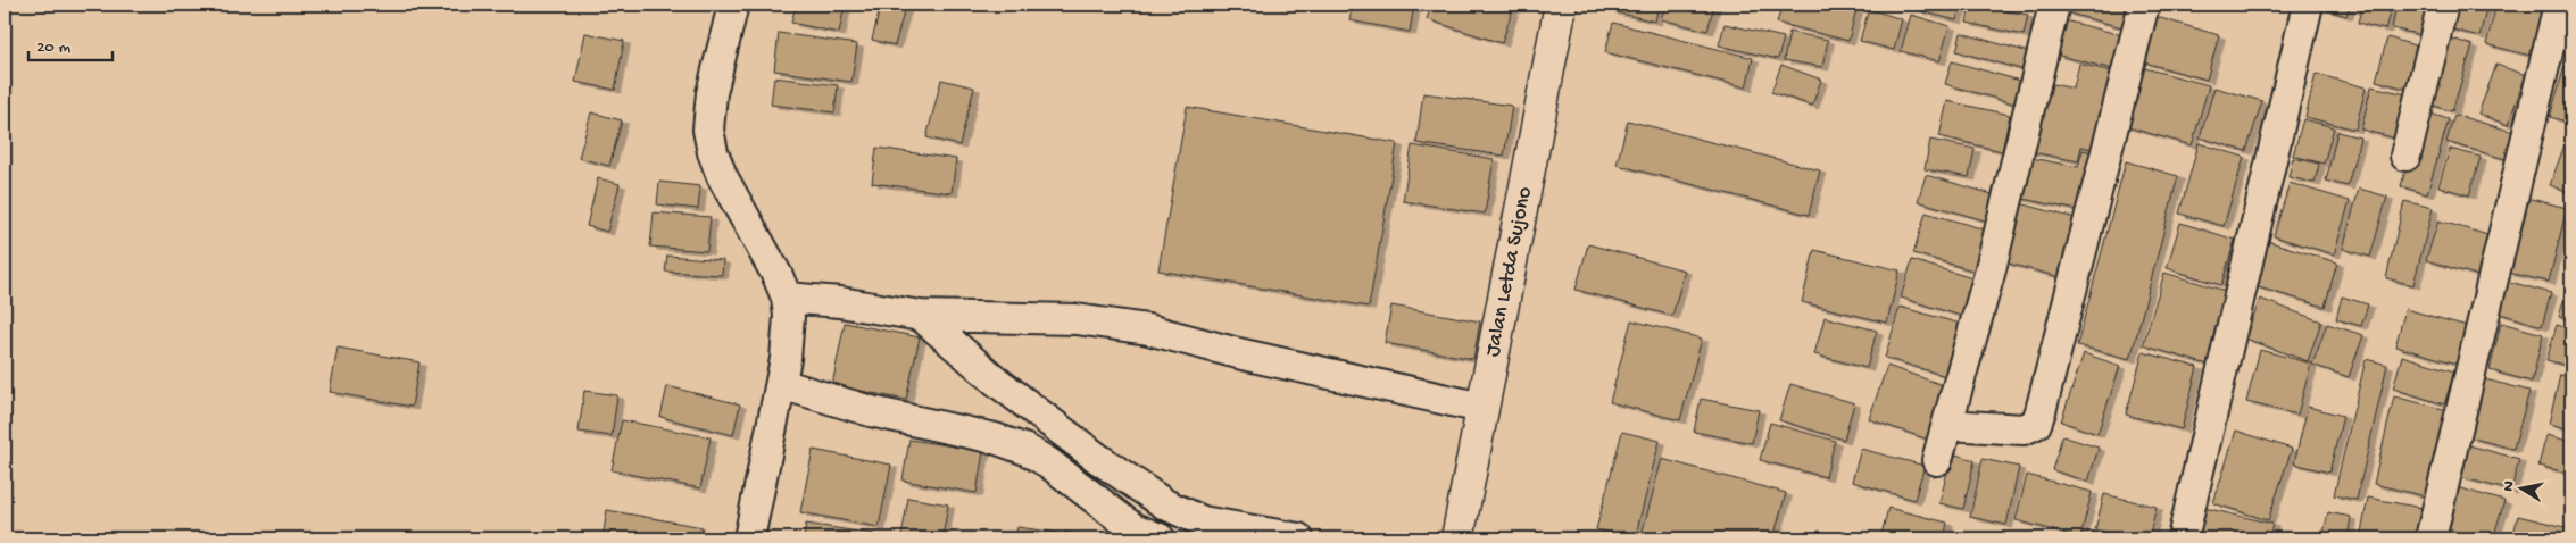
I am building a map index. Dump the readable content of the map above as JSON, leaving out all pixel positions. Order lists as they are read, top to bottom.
{
  "streets": {
    "highway": ["Jalan Letda Sujono"]
  },
  "scale_bar": "20 m",
  "north": "left"
}
